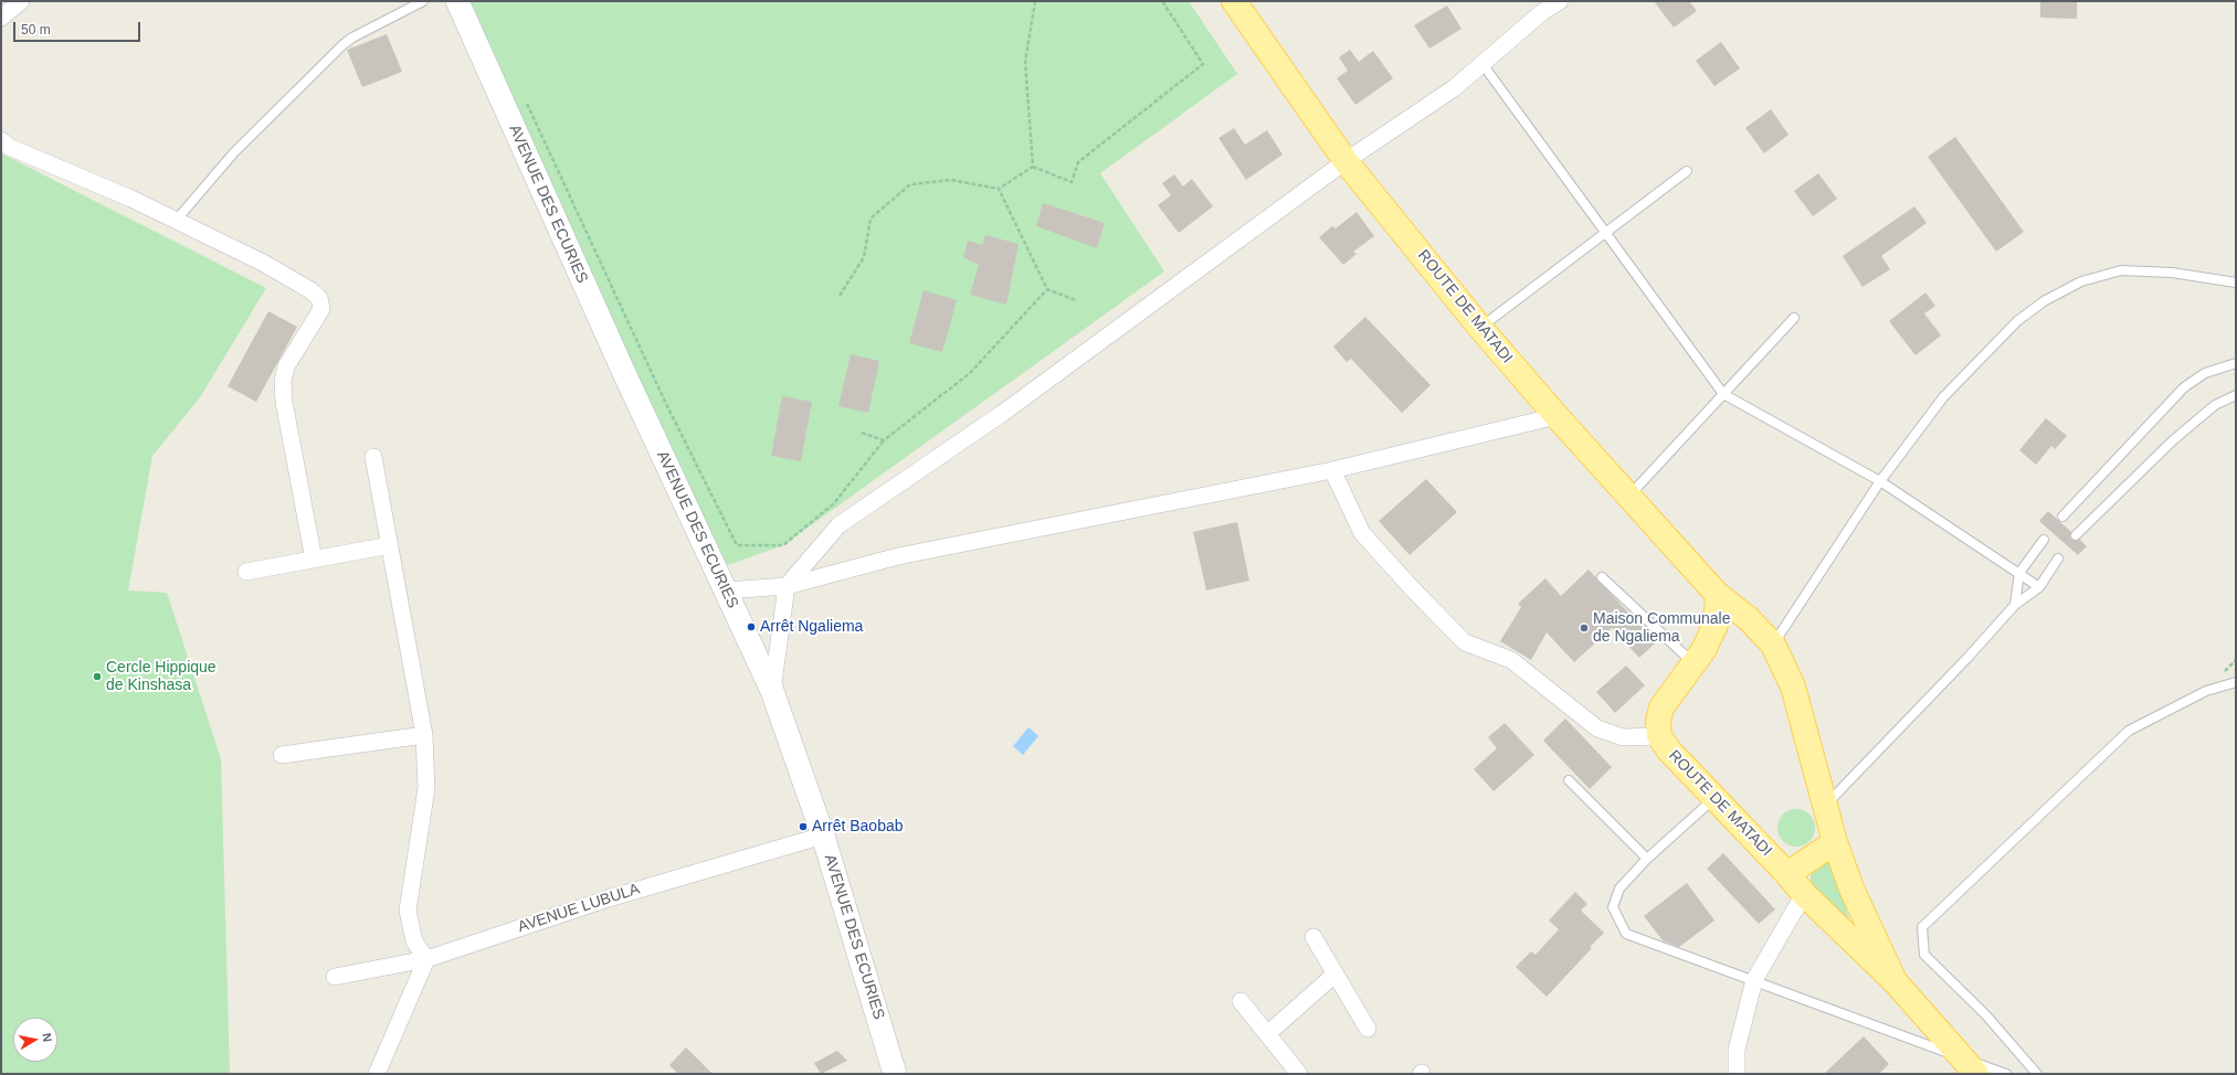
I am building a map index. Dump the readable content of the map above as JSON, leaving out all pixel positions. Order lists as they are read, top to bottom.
{
  "streets": {
    "main road": ["ROUTE DE MATADI"],
    "street": ["AVENUE DES ECURIES", "AVENUE LUBULA"]
  },
  "crossings": [
    ["AVENUE DES ECURIES", "AVENUE LUBULA"]
  ],
  "places": [
    "Arrêt Ngaliema",
    "Maison Communale de Ngaliema",
    "Cercle Hippique de Kinshasa",
    "Arrêt Baobab"
  ],
  "scale_bar": "50 m",
  "north": "right"
}
